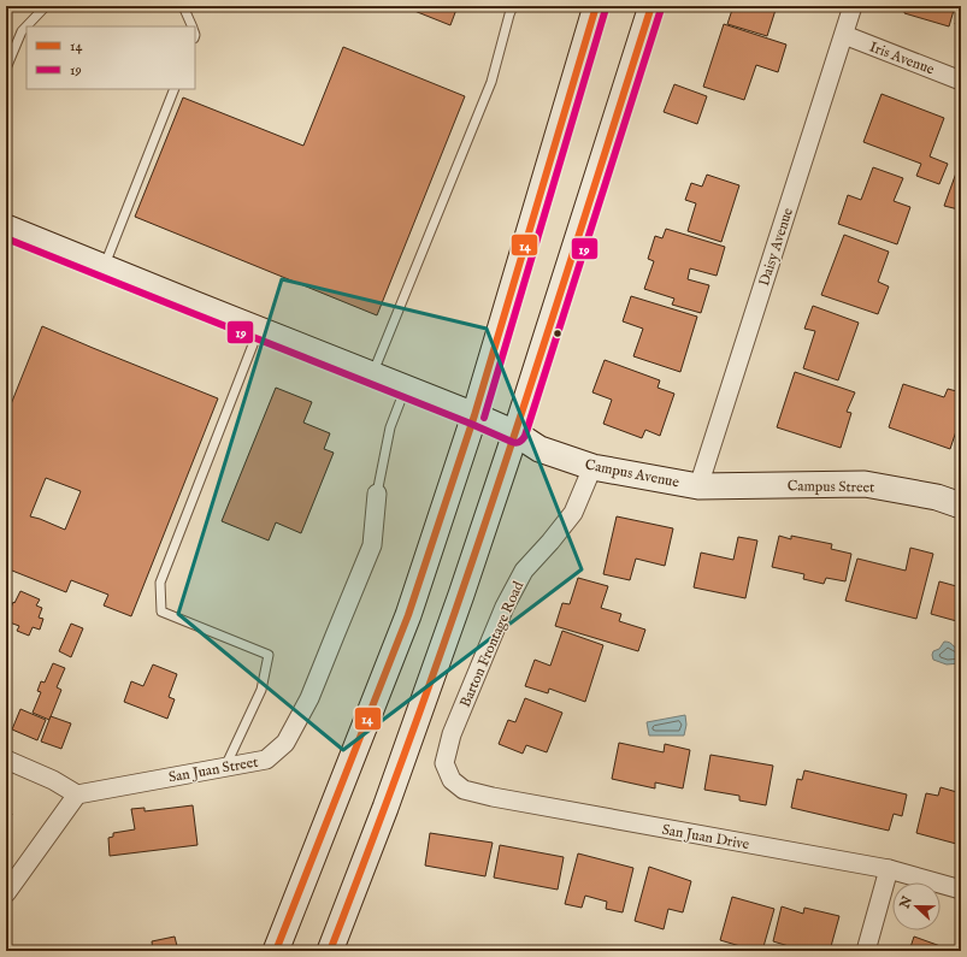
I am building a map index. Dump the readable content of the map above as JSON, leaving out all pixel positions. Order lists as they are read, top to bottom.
{
  "streets": {
    "main road": ["Campus Avenue", "Campus Street"],
    "street": [
      "Iris Avenue",
      "Daisy Avenue",
      "Barton Frontage Road",
      "San Juan Street",
      "San Juan Drive"
    ]
  },
  "crossings": [
    ["Iris Avenue", "Daisy Avenue"],
    ["Daisy Avenue", "Campus Avenue"],
    ["Daisy Avenue", "Campus Street"],
    ["Campus Avenue", "Campus Street"],
    ["Campus Avenue", "Barton Frontage Road"],
    ["Barton Frontage Road", "San Juan Drive"]
  ],
  "lines": ["transit line 14", "transit line 19"],
  "legend": ["14", "19"],
  "north": "left"
}
